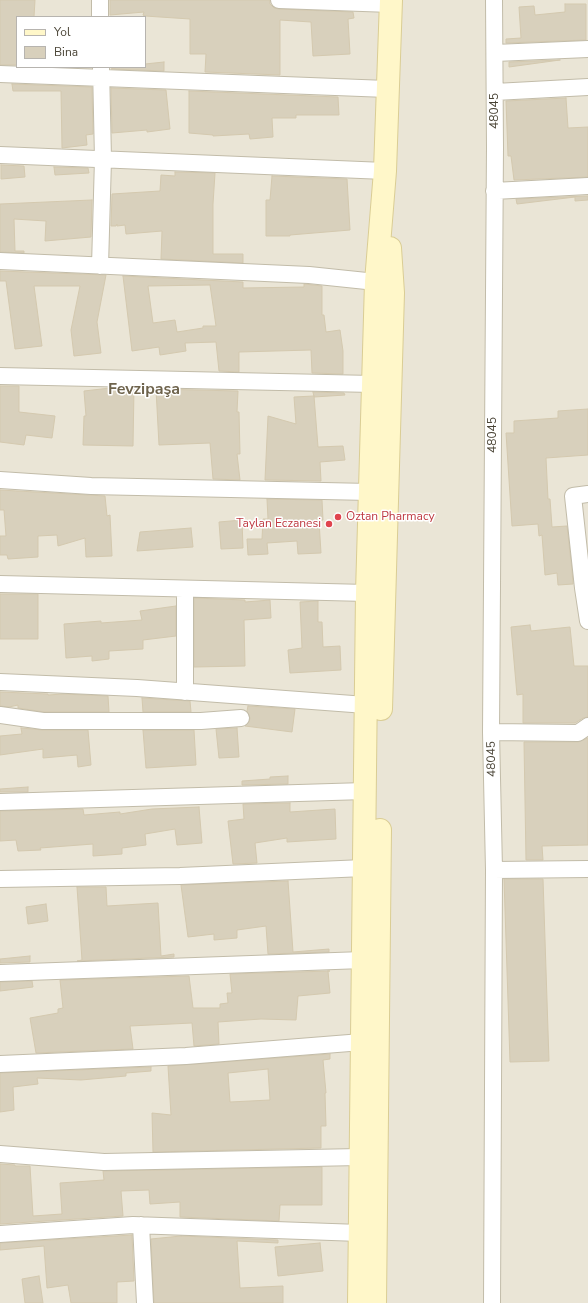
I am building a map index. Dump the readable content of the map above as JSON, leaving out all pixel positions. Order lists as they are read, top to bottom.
{
  "streets": {
    "street": ["48045"]
  },
  "districts": ["Fevzipaşa"],
  "places": ["Oztan Pharmacy", "Taylan Eczanesi"],
  "legend": ["Yol", "Bina"]
}
